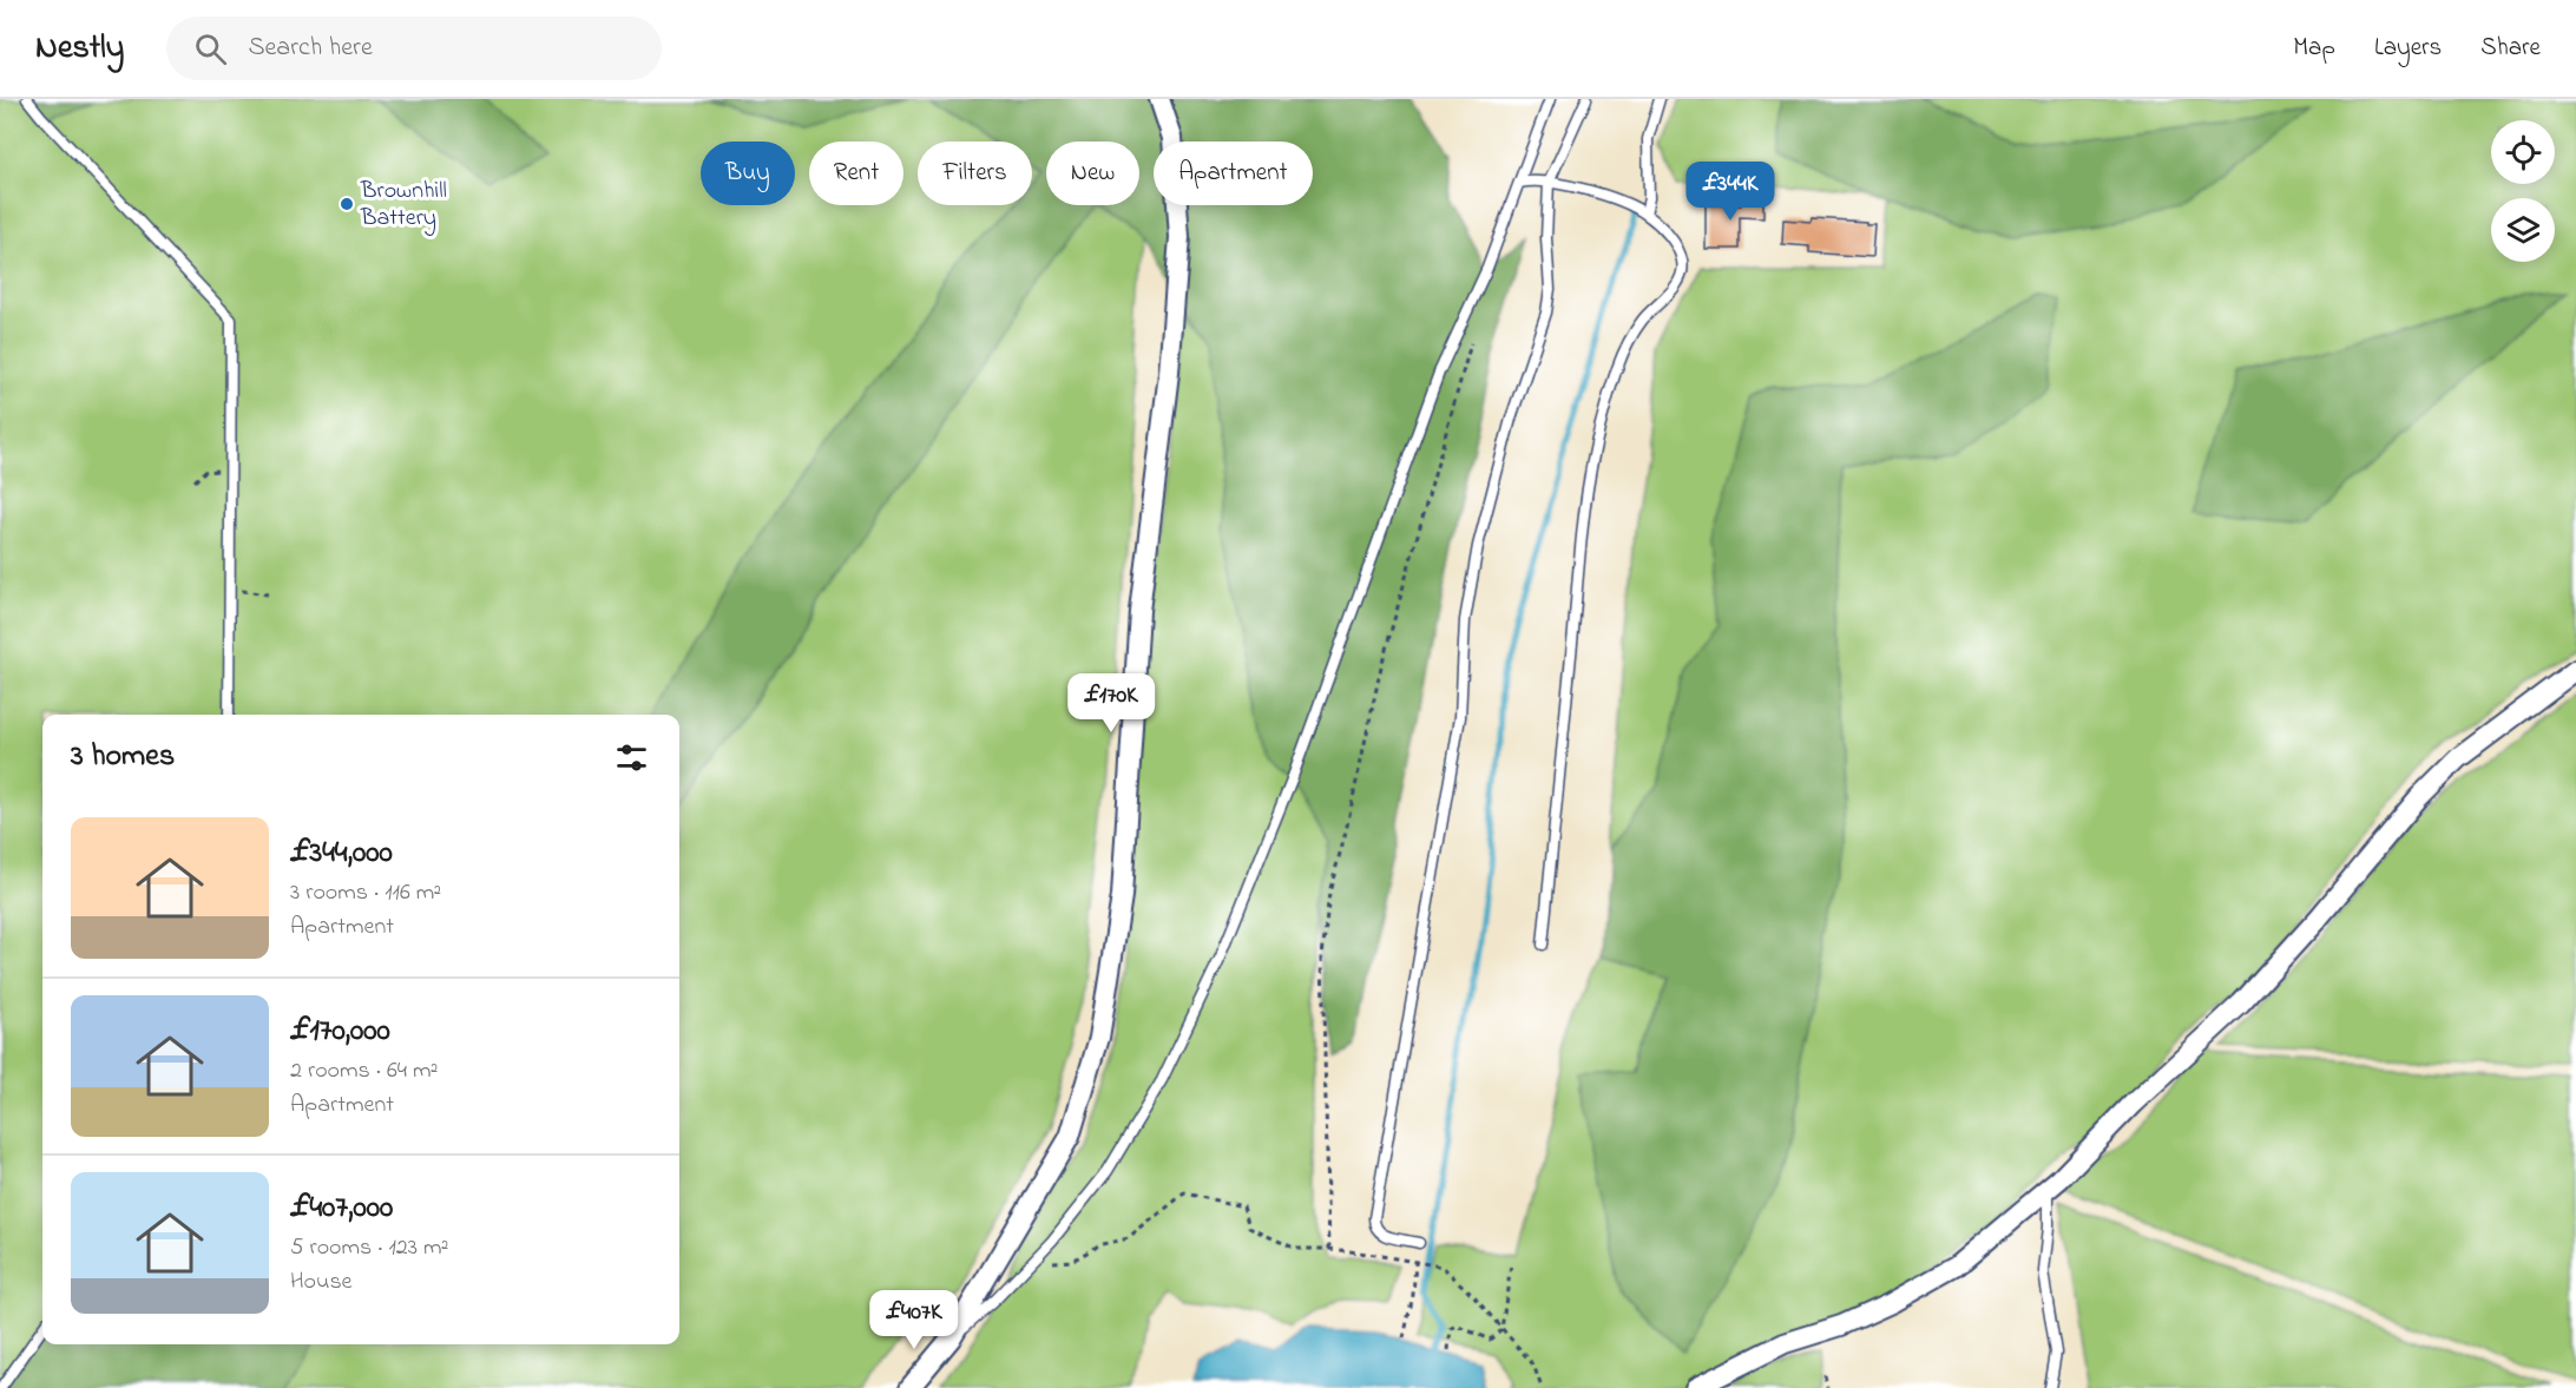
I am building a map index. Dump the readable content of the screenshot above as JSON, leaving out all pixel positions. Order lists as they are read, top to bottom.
{
  "places": ["Brownhill Battery"],
  "page": {
    "header": "Nestly",
    "search": "Search here",
    "nav": ["Map", "Layers", "Share"],
    "chip": [
      "Buy",
      "Rent",
      "Filters",
      "New",
      "Apartment"
    ],
    "price": ["£344K", "£170K", "£407K"],
    "heading": "3 homes",
    "list": [
      {
        "name": "£344,000",
        "note": "3 rooms · 116 m² · Apartment"
      },
      {
        "name": "£170,000",
        "note": "2 rooms · 64 m² · Apartment"
      },
      {
        "name": "£407,000",
        "note": "5 rooms · 123 m² · House"
      }
    ]
  }
}
